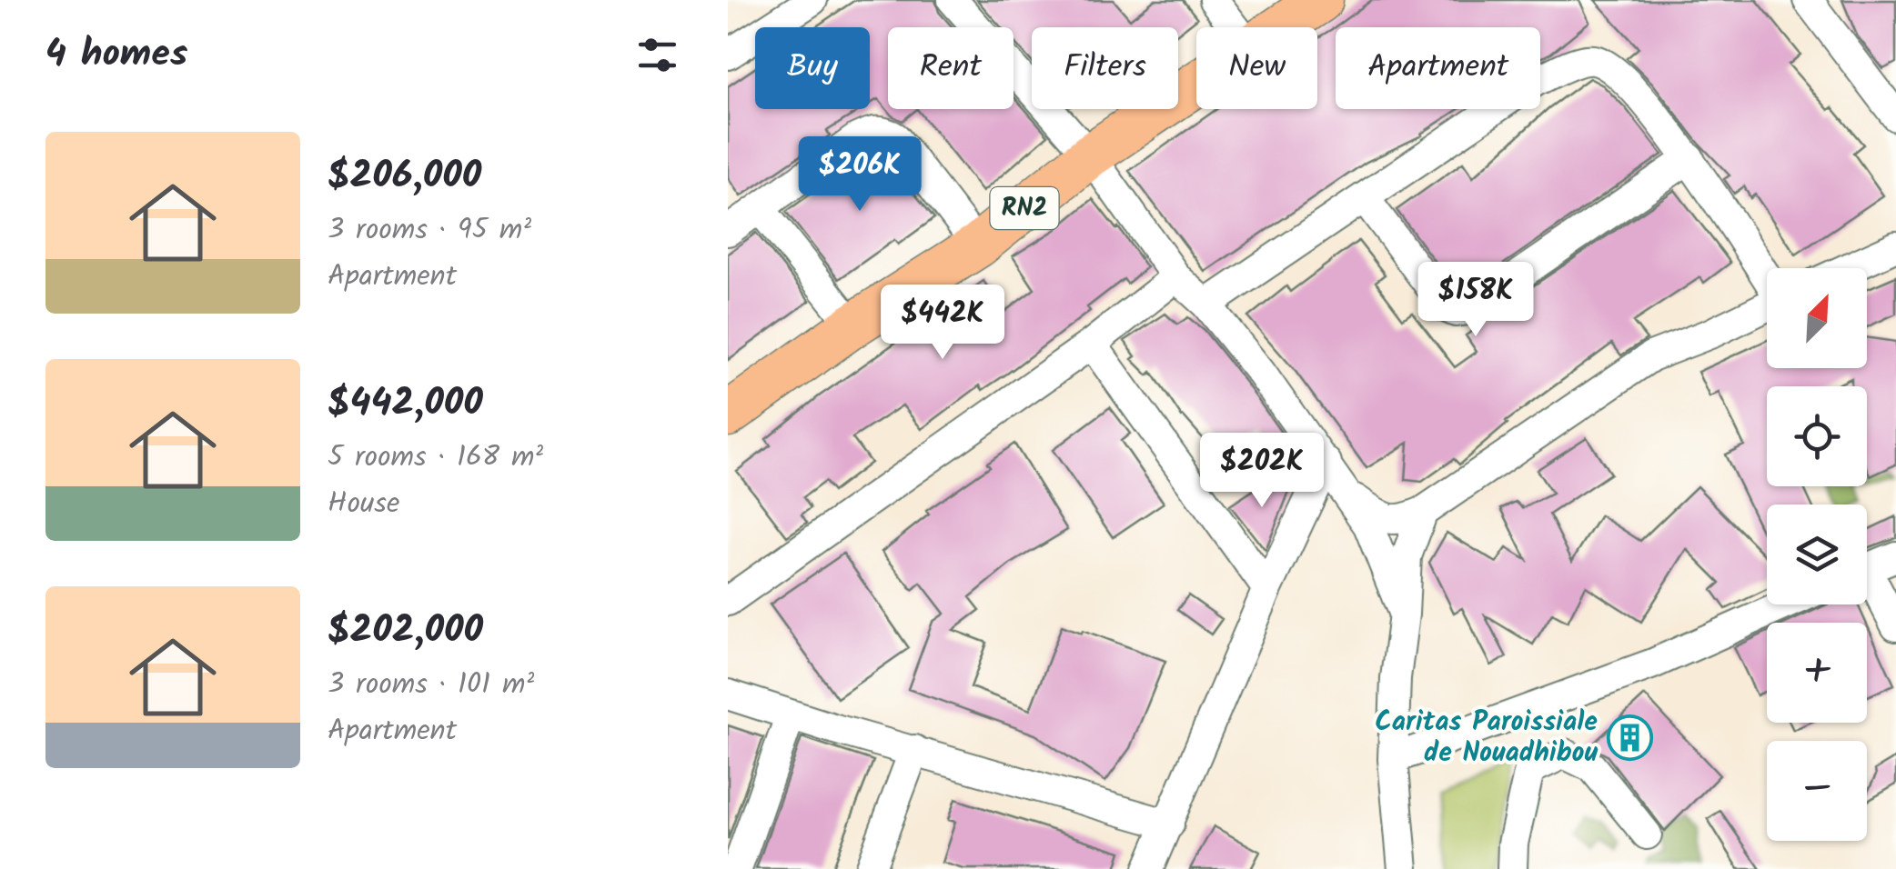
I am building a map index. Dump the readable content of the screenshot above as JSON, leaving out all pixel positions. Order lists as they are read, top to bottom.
{
  "streets": {
    "highway": ["RN2"]
  },
  "places": {
    "building": ["Caritas Paroissiale de Nouadhibou"]
  },
  "north": "top right",
  "page": {
    "heading": "4 homes",
    "chip": [
      "Buy",
      "Rent",
      "Filters",
      "New",
      "Apartment"
    ],
    "list": [
      {
        "name": "$206,000",
        "note": "3 rooms · 95 m² · Apartment"
      },
      {
        "name": "$442,000",
        "note": "5 rooms · 168 m² · House"
      },
      {
        "name": "$202,000",
        "note": "3 rooms · 101 m² · Apartment"
      }
    ],
    "price": [
      "$206K",
      "$158K",
      "$442K",
      "$202K"
    ],
    "map_buttons": ["+", "−"]
  }
}
